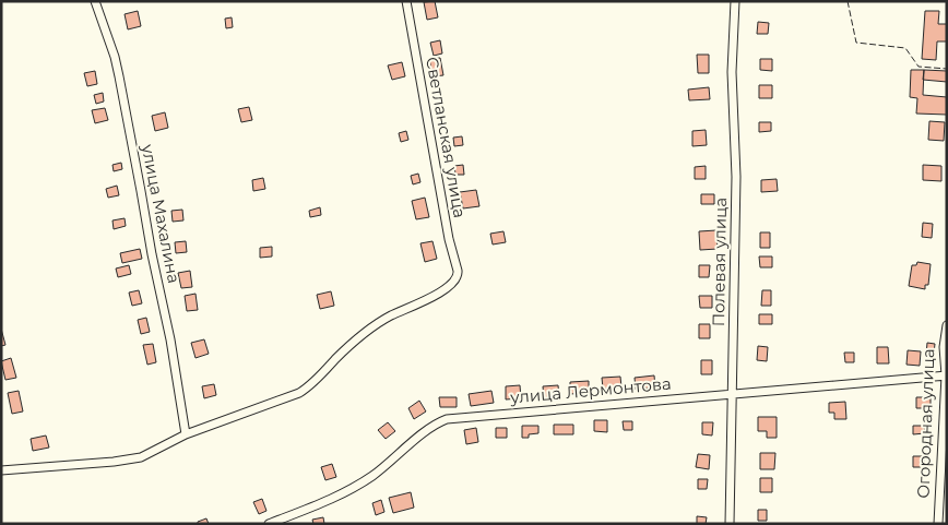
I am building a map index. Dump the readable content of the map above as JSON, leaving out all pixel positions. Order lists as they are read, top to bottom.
{
  "streets": {
    "street": [
      "Светланская улица",
      "улица Махалина",
      "Полевая улица",
      "улица Лермонтова",
      "Огородная улица"
    ]
  },
  "crossings": [
    ["Светланская улица", "улица Махалина"],
    ["Полевая улица", "улица Лермонтова"],
    ["улица Лермонтова", "Огородная улица"]
  ]
}
